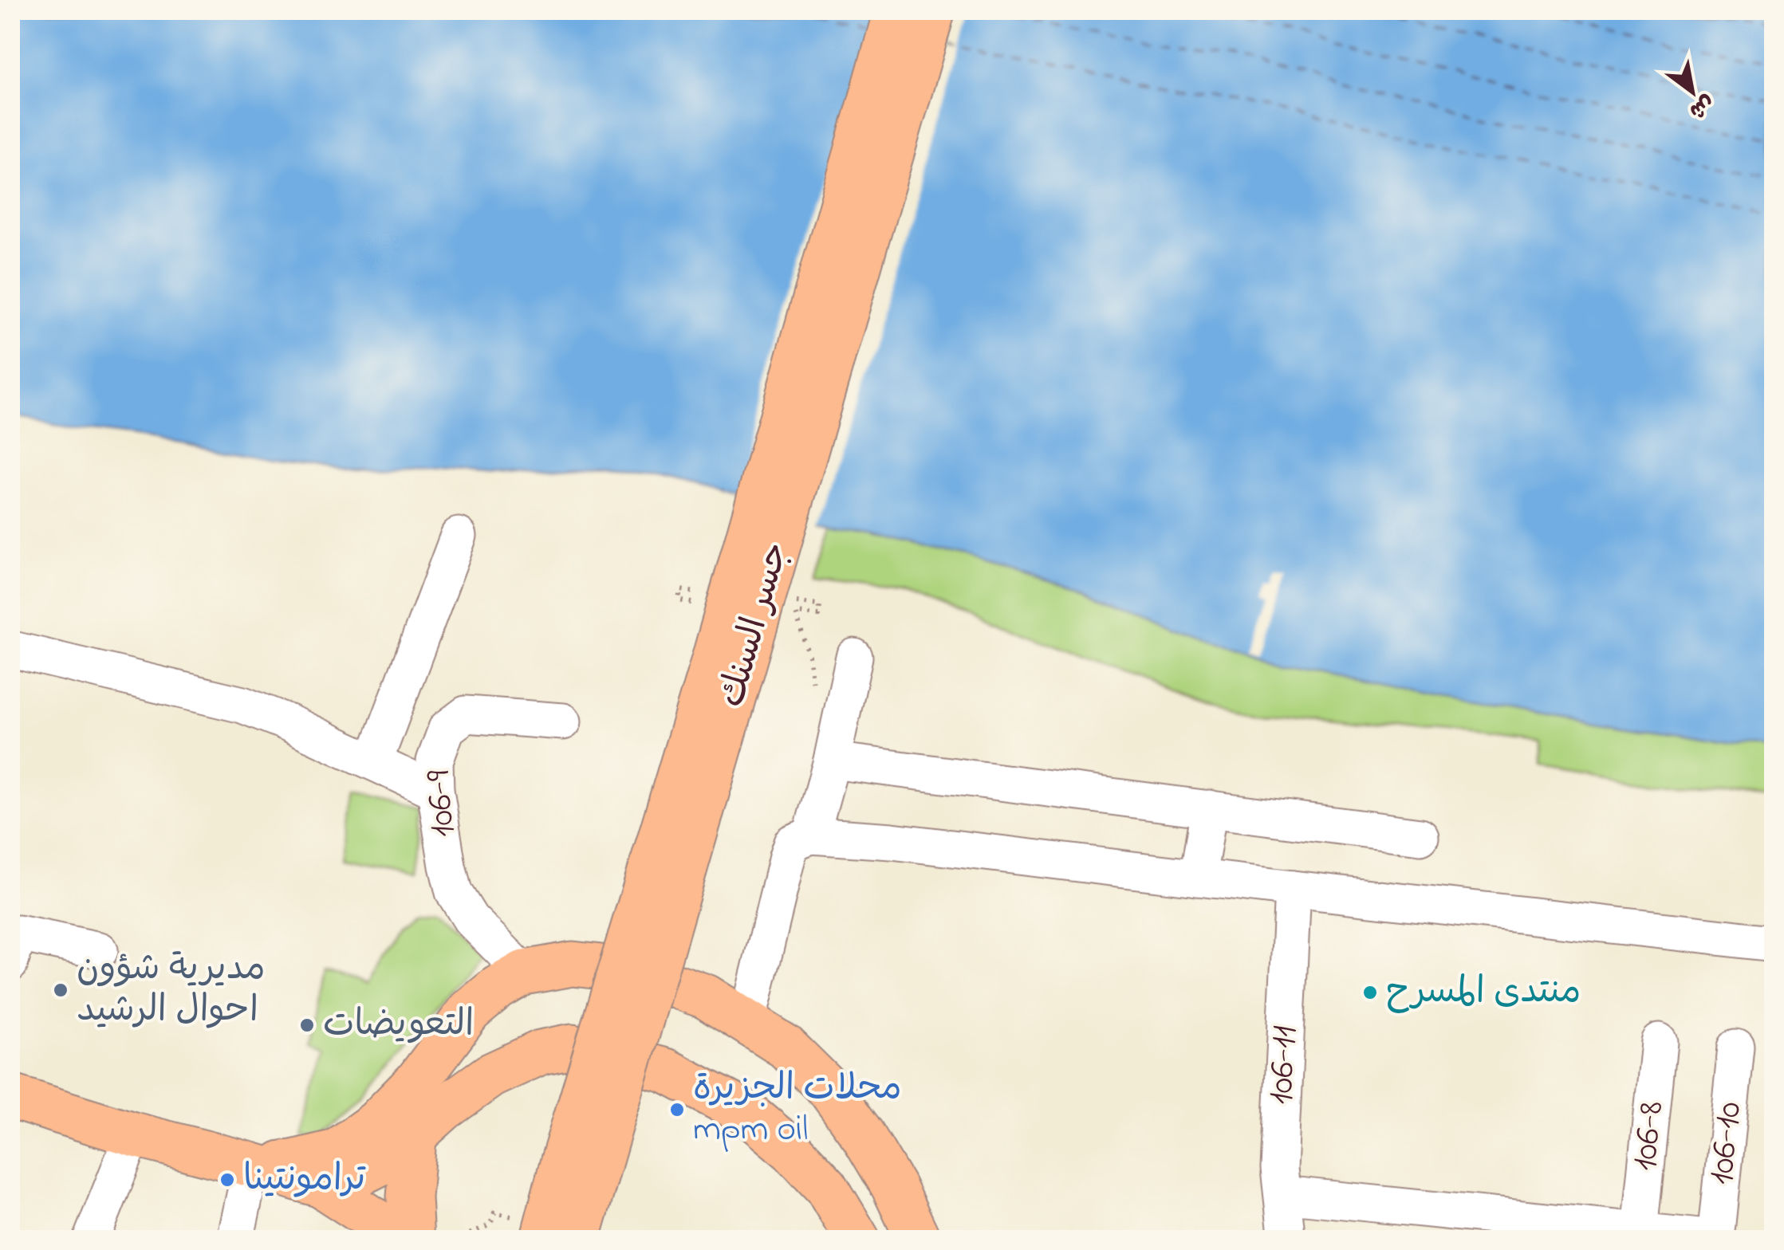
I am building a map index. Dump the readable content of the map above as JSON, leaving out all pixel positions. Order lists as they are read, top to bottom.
{
  "streets": {
    "main road": ["جسر السنك"],
    "street": [
      "106-9",
      "106-11",
      "106-8",
      "106-10"
    ]
  },
  "places": [
    "مديرية شؤون احوال الرشيد",
    "منتدى المسرح",
    "التعويضات",
    "محلات الجزيرة mpm oil",
    "ترامونتينا"
  ],
  "north": "bottom right"
}
